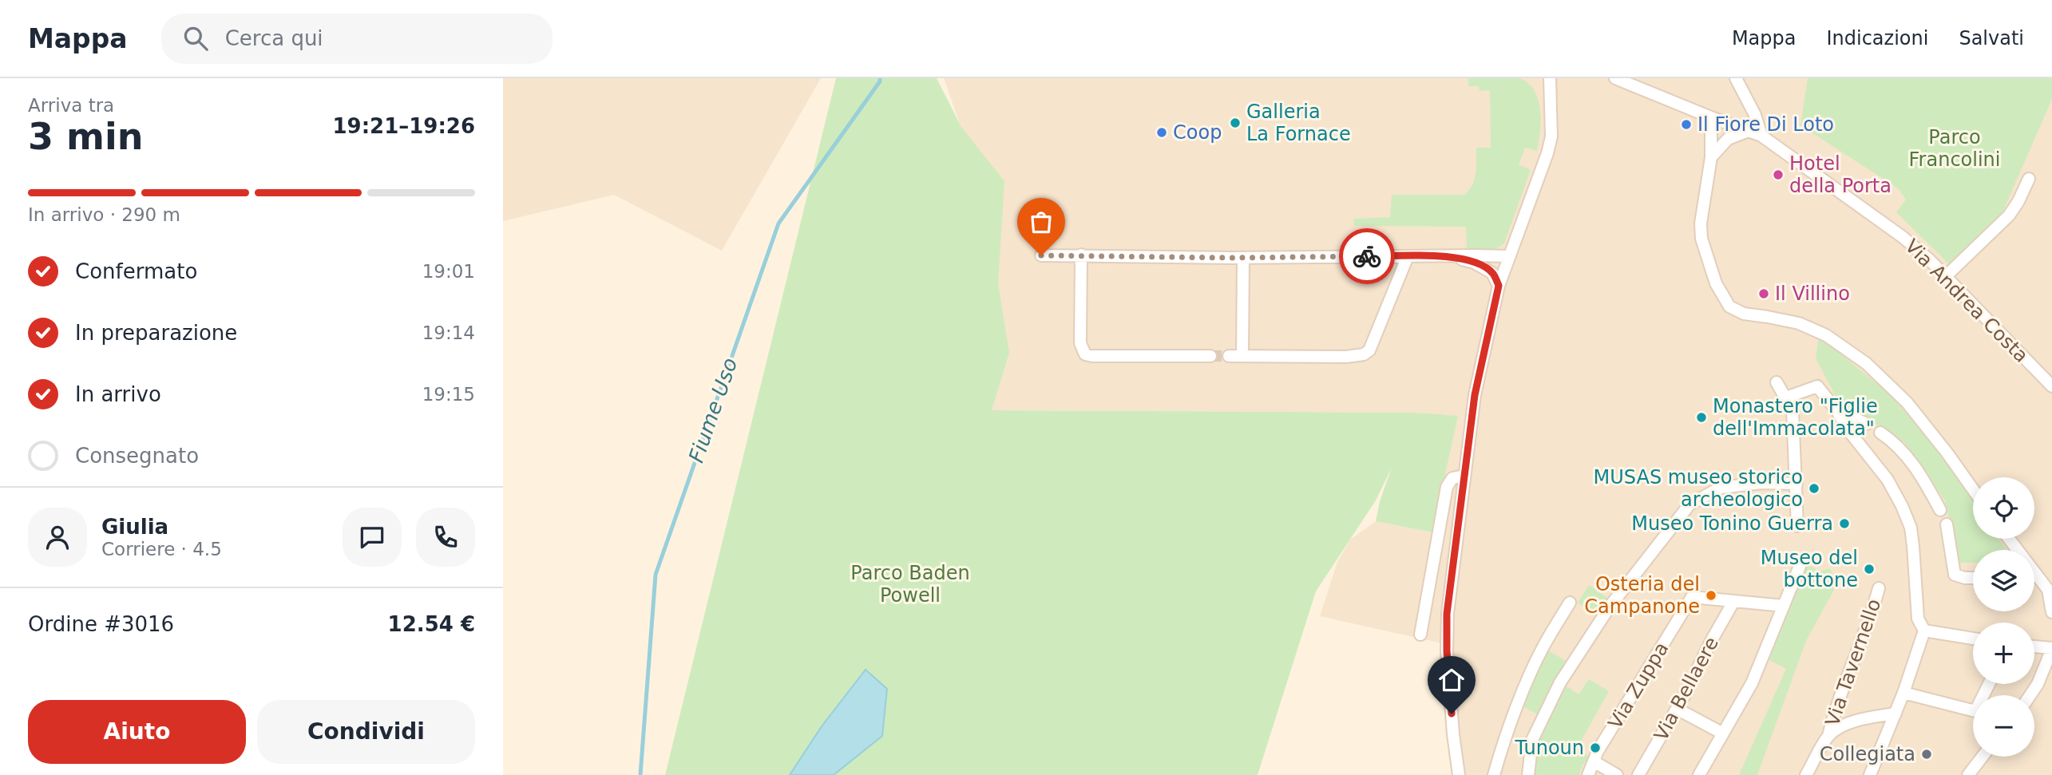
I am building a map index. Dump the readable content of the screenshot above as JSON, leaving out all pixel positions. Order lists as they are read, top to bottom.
{
  "streets": {
    "street": [
      "Via Andrea Costa",
      "Via Tavernello",
      "Via Zuppa",
      "Via Bellaere"
    ]
  },
  "crossings": [
    ["Via Zuppa", "Via Bellaere"]
  ],
  "water": ["Fiume Uso"],
  "parks": ["Parco Francolini", "Parco Baden Powell"],
  "places": [
    "Galleria La Fornace",
    "Il Fiore Di Loto",
    "Coop",
    "Hotel della Porta",
    "Il Villino",
    "Monastero \"Figlie dell'Immacolata\"",
    "MUSAS museo storico archeologico",
    "Museo Tonino Guerra",
    "Museo del bottone",
    "Osteria del Campanone",
    "Tunoun",
    "Collegiata"
  ],
  "page": {
    "header": "Mappa",
    "search": "Cerca qui",
    "nav": ["Mappa", "Indicazioni", "Salvati"],
    "heading": ["3 min", "Arriva tra", "19:21–19:26"],
    "panel": [
      "Giulia",
      "Corriere · 4.5",
      "Ordine #3016",
      "12.54 €"
    ],
    "bar": "In arrivo · 290 m",
    "list": [
      ["Confermato", "19:01"],
      ["In preparazione", "19:14"],
      ["In arrivo", "19:15"],
      "Consegnato"
    ],
    "map_buttons": ["+", "−"],
    "buttons": ["Aiuto", "Condividi"]
  }
}
